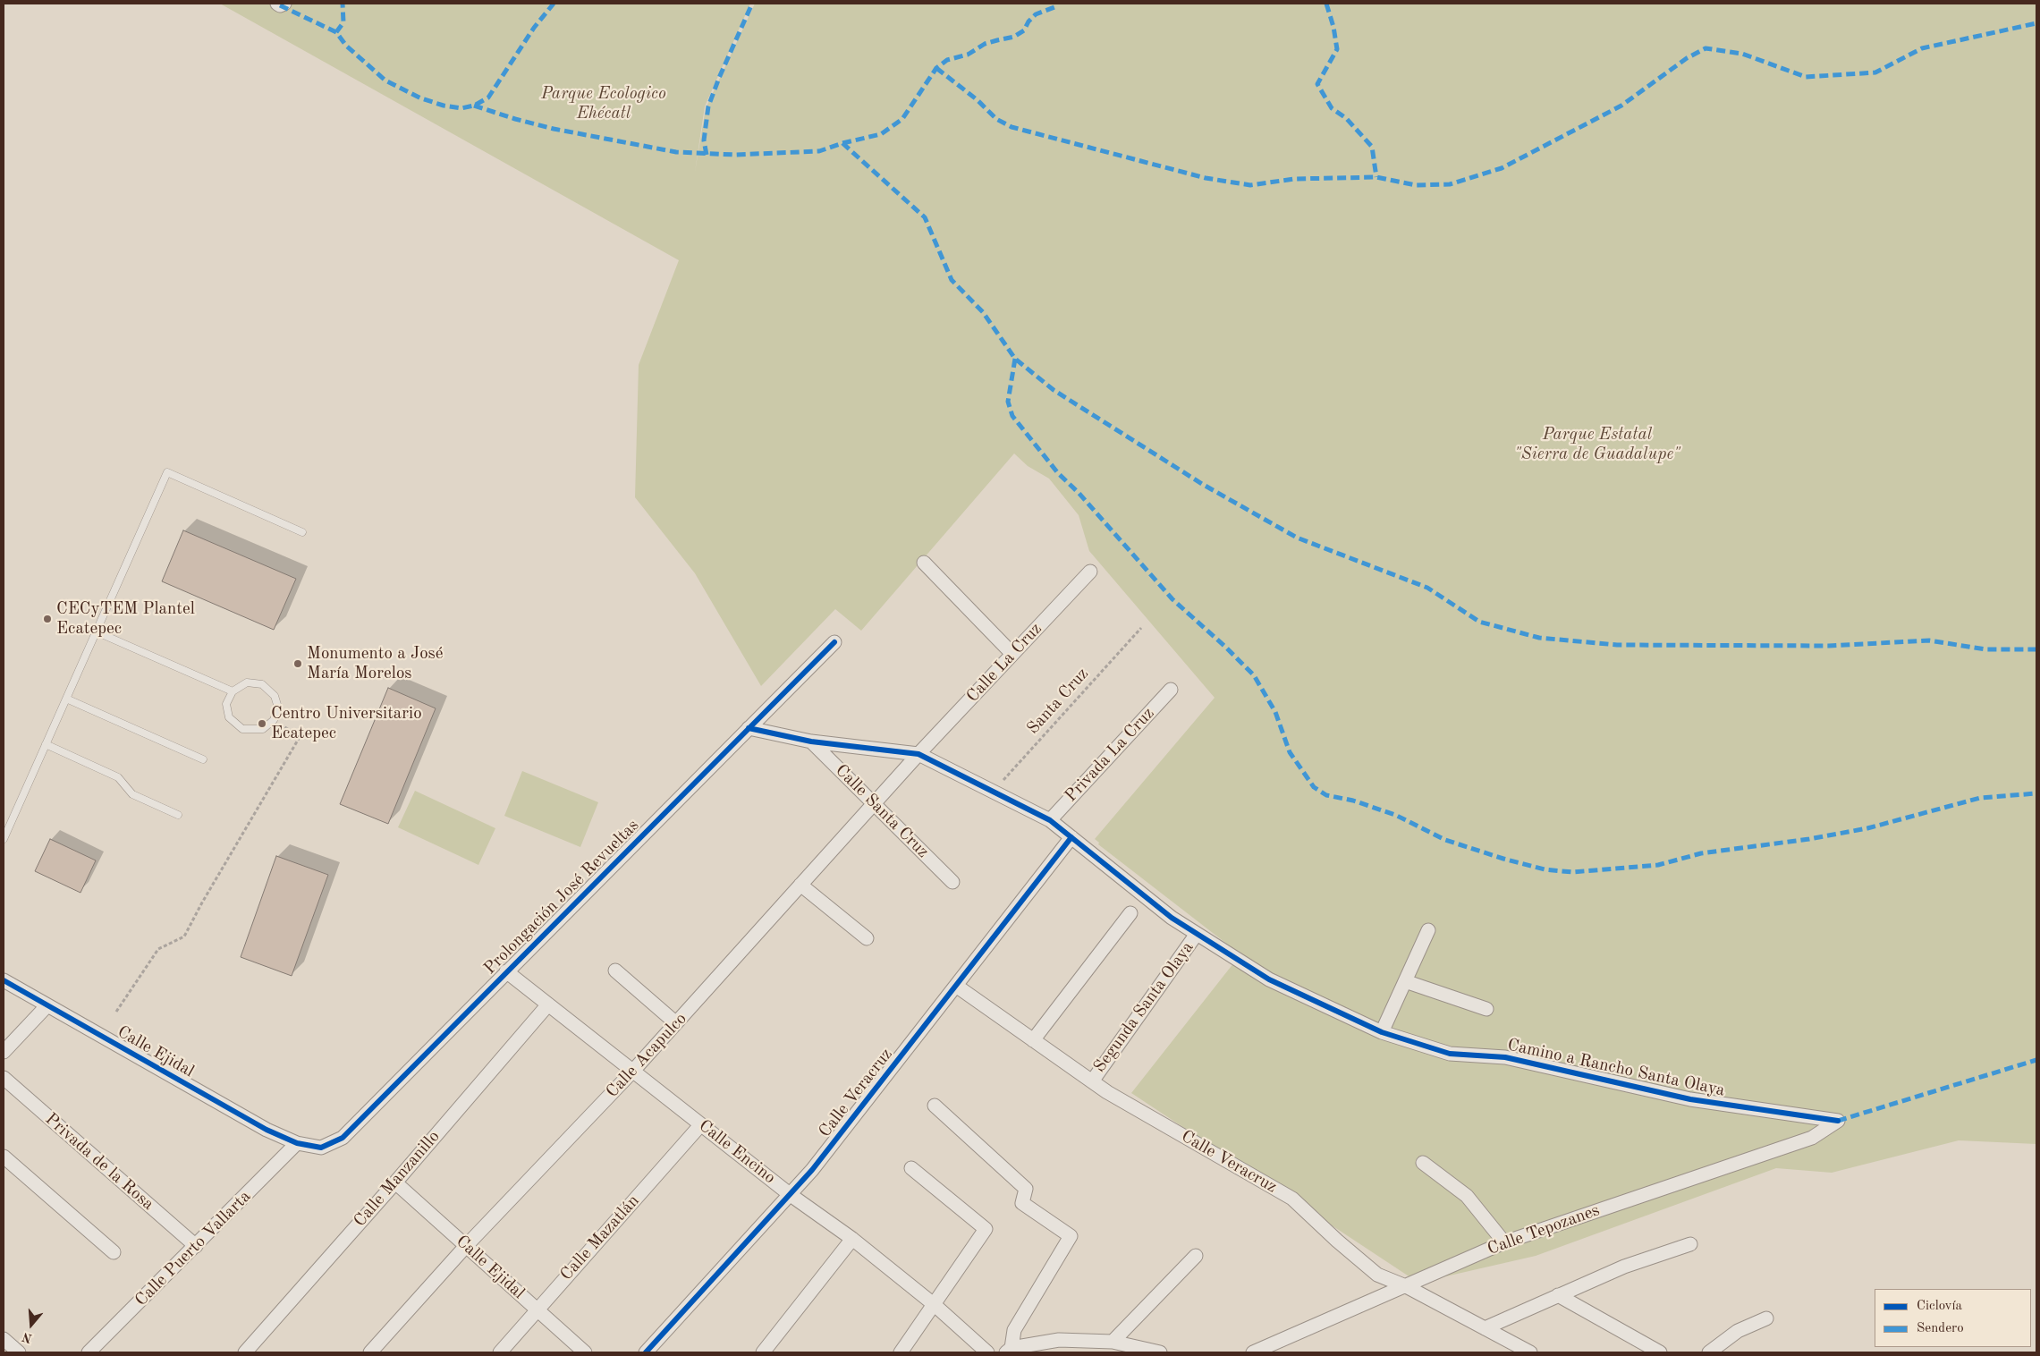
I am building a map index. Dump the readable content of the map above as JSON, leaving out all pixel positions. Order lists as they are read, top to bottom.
{
  "streets": {
    "street": [
      "Calle La Cruz",
      "Privada La Cruz",
      "Calle Santa Cruz",
      "Prolongación José Revueltas",
      "Segunda Santa Olaya",
      "Calle Ejidal",
      "Calle Acapulco",
      "Camino a Rancho Santa Olaya",
      "Calle Veracruz",
      "Calle Encino",
      "Privada de la Rosa",
      "Calle Manzanillo",
      "Calle Tepozanes",
      "Calle Mazatlán",
      "Calle Puerto Vallarta"
    ],
    "path": ["Santa Cruz"]
  },
  "crossings": [
    ["Calle La Cruz", "Calle Acapulco"],
    ["Calle La Cruz", "Camino a Rancho Santa Olaya"],
    ["Santa Cruz", "Camino a Rancho Santa Olaya"],
    ["Privada La Cruz", "Camino a Rancho Santa Olaya"],
    ["Calle Santa Cruz", "Calle Acapulco"],
    ["Calle Santa Cruz", "Camino a Rancho Santa Olaya"],
    ["Prolongación José Revueltas", "Calle Ejidal"],
    ["Prolongación José Revueltas", "Camino a Rancho Santa Olaya"],
    ["Prolongación José Revueltas", "Calle Encino"],
    ["Prolongación José Revueltas", "Calle Puerto Vallarta"],
    ["Segunda Santa Olaya", "Camino a Rancho Santa Olaya"],
    ["Segunda Santa Olaya", "Calle Veracruz"],
    ["Calle Ejidal", "Calle Acapulco"],
    ["Calle Ejidal", "Calle Manzanillo"],
    ["Calle Ejidal", "Calle Mazatlán"],
    ["Calle Ejidal", "Calle Puerto Vallarta"],
    ["Calle Acapulco", "Camino a Rancho Santa Olaya"],
    ["Calle Acapulco", "Calle Encino"],
    ["Camino a Rancho Santa Olaya", "Calle Veracruz"],
    ["Camino a Rancho Santa Olaya", "Calle Tepozanes"],
    ["Calle Veracruz", "Calle Encino"],
    ["Calle Veracruz", "Calle Tepozanes"],
    ["Calle Encino", "Calle Manzanillo"],
    ["Calle Encino", "Calle Mazatlán"],
    ["Privada de la Rosa", "Calle Puerto Vallarta"]
  ],
  "parks": ["Parque Ecologico Ehécatl", "Parque Estatal \"Sierra de Guadalupe\""],
  "places": ["CECyTEM Plantel Ecatepec", "Monumento a José María Morelos", "Centro Universitario Ecatepec"],
  "legend": ["Ciclovía", "Sendero"],
  "north": "bottom"
}
